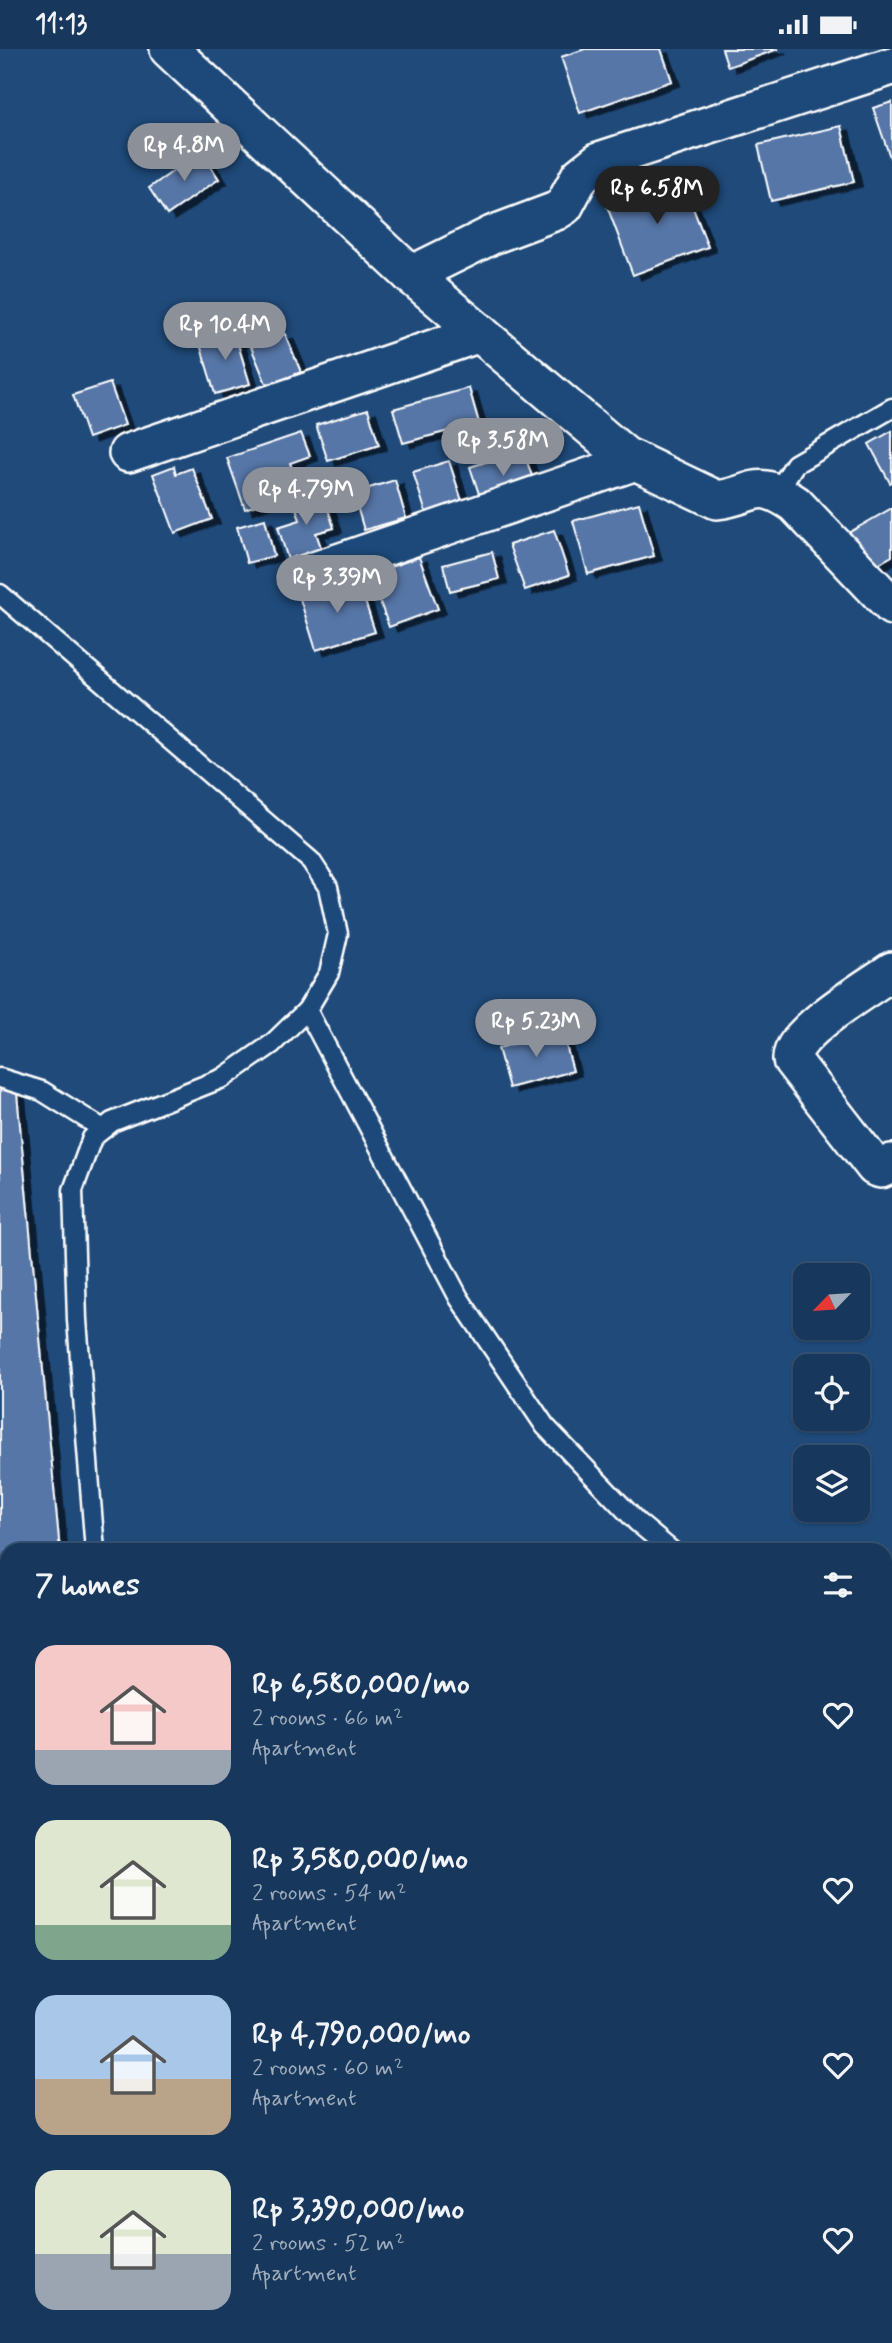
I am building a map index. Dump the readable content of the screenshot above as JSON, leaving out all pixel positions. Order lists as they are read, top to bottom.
{
  "north": "bottom left",
  "page": {
    "status": "11:13",
    "price": [
      "Rp 4.8M",
      "Rp 6.58M",
      "Rp 10.4M",
      "Rp 3.58M",
      "Rp 4.79M",
      "Rp 3.39M",
      "Rp 5.23M"
    ],
    "heading": "7 homes",
    "list": [
      {
        "name": "Rp 6,580,000/mo",
        "note": "2 rooms · 66 m² · Apartment"
      },
      {
        "name": "Rp 3,580,000/mo",
        "note": "2 rooms · 54 m² · Apartment"
      },
      {
        "name": "Rp 4,790,000/mo",
        "note": "2 rooms · 60 m² · Apartment"
      },
      {
        "name": "Rp 3,390,000/mo",
        "note": "2 rooms · 52 m² · Apartment"
      }
    ]
  }
}
